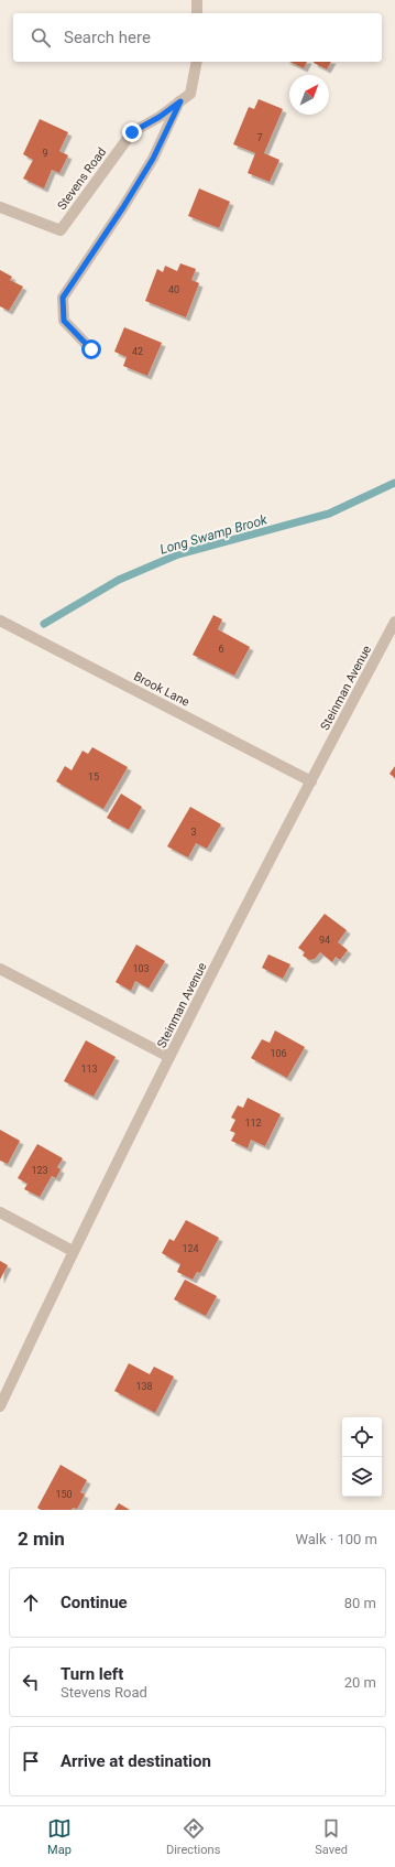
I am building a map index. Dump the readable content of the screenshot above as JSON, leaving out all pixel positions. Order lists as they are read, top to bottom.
{
  "streets": {
    "street": ["Stevens Road", "Steinman Avenue", "Brook Lane"]
  },
  "crossings": [
    ["Steinman Avenue", "Brook Lane"]
  ],
  "water": ["Long Swamp Brook"],
  "house_numbers": [
    "7",
    "9",
    "40",
    "42",
    "6",
    "15",
    "3",
    "94",
    "103",
    "106",
    "113",
    "112",
    "123",
    "124",
    "138",
    "150"
  ],
  "north": "top right",
  "page": {
    "search": "Search here",
    "heading": ["2 min", "Walk · 100 m"],
    "list": [
      ["Continue", "80 m"],
      ["Turn left", "Stevens Road", "20 m"],
      "Arrive at destination"
    ],
    "nav": ["Map", "Directions", "Saved"]
  }
}
